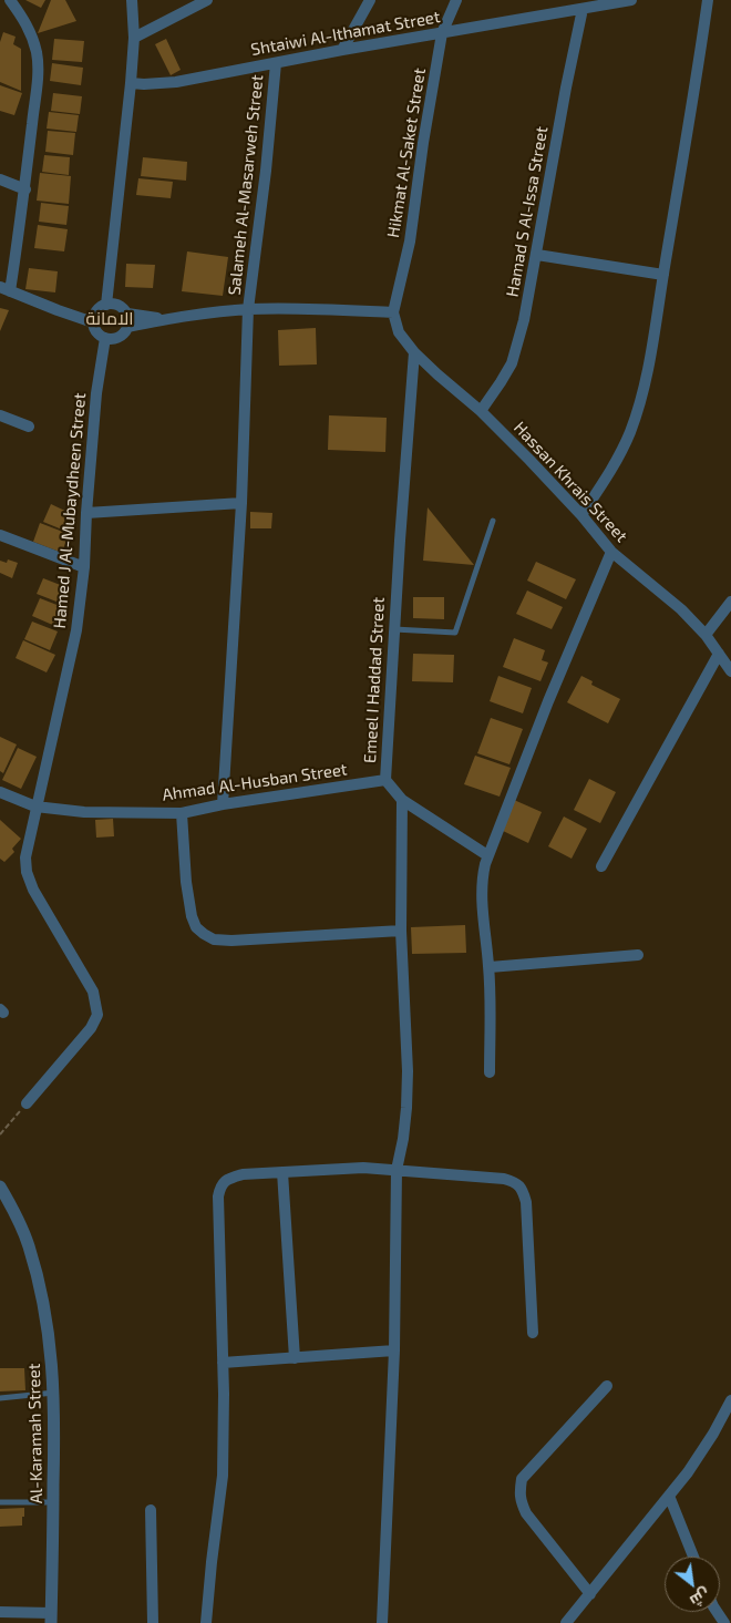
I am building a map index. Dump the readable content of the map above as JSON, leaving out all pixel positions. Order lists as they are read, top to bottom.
{
  "streets": {
    "street": [
      "Shtaiwi Al-Ithamat Street",
      "Hikmat Al-Saket Street",
      "Salameh Al-Masarweh Street",
      "Hamad S Al-Issa Street",
      "Hassan Khrais Street",
      "Hamed J Al-Mubaydheen Street",
      "Emeel I Haddad Street",
      "Ahmad Al-Husban Street",
      "Al-Karamah Street"
    ]
  },
  "crossings": [
    ["Shtaiwi Al-Ithamat Street", "Hikmat Al-Saket Street"],
    ["Shtaiwi Al-Ithamat Street", "Salameh Al-Masarweh Street"],
    ["Shtaiwi Al-Ithamat Street", "Hamad S Al-Issa Street"],
    ["Hikmat Al-Saket Street", "Hassan Khrais Street"],
    ["Salameh Al-Masarweh Street", "Ahmad Al-Husban Street"],
    ["Hamad S Al-Issa Street", "Hassan Khrais Street"],
    ["Hassan Khrais Street", "Emeel I Haddad Street"],
    ["Hamed J Al-Mubaydheen Street", "Ahmad Al-Husban Street"],
    ["Emeel I Haddad Street", "Ahmad Al-Husban Street"]
  ],
  "districts": ["الامانة"],
  "north": "bottom right"
}
